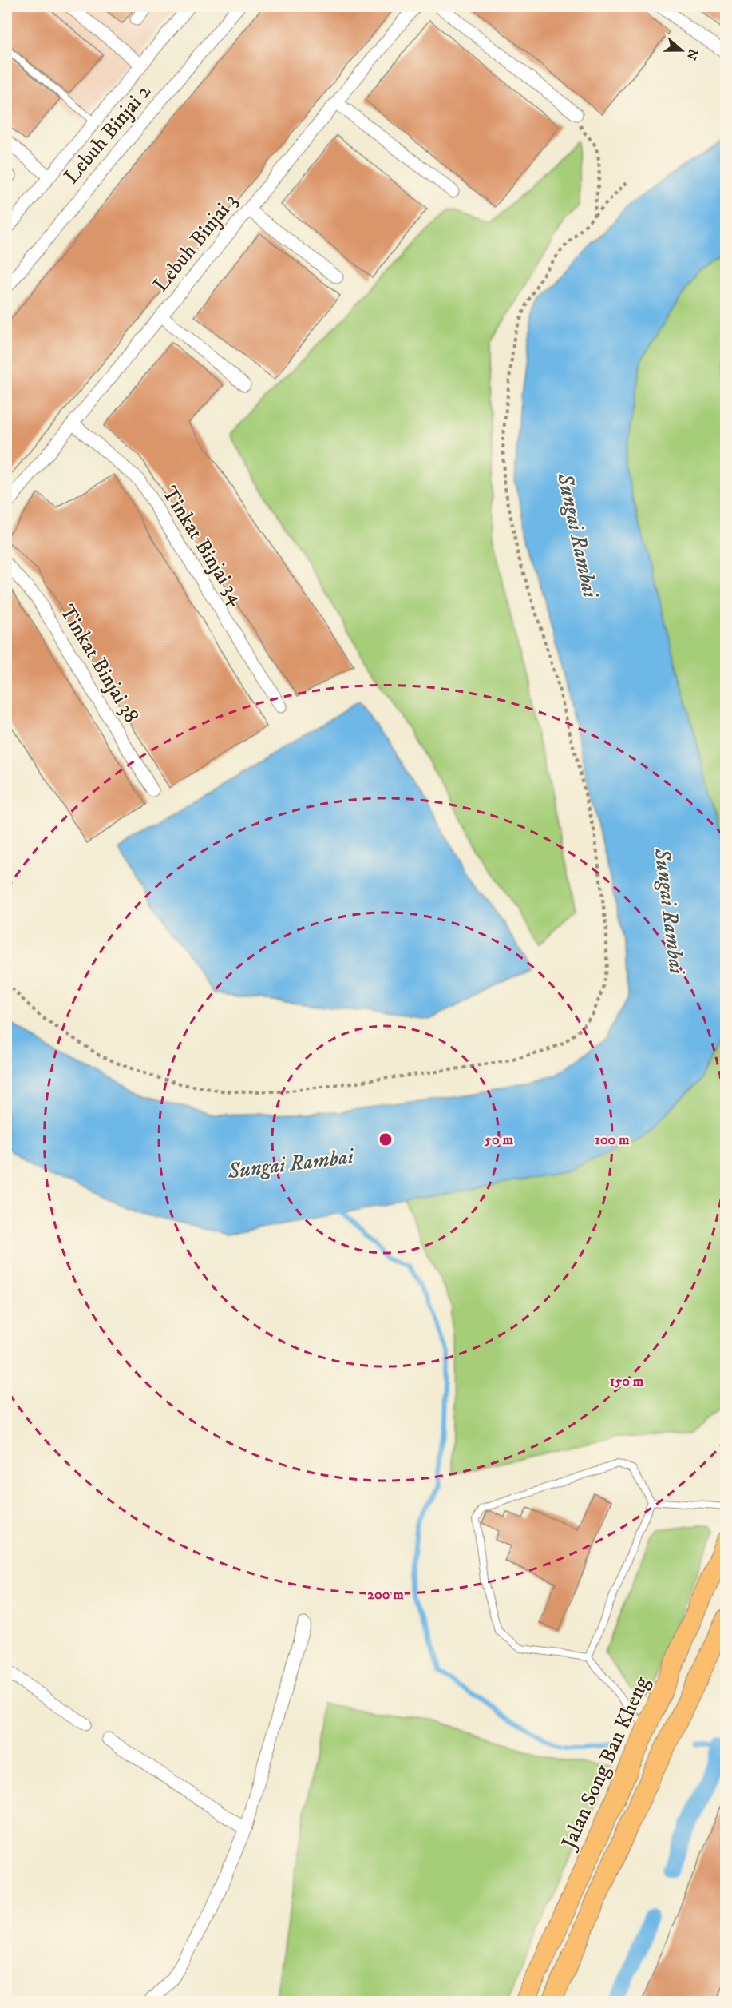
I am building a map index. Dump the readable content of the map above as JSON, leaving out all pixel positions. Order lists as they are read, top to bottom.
{
  "streets": {
    "main road": ["Jalan Song Ban Kheng"],
    "street": [
      "Lebuh Binjai 2",
      "Lebuh Binjai 3",
      "Tinkat Binjai 34",
      "Tinkat Binjai 38"
    ]
  },
  "crossings": [
    ["Lebuh Binjai 3", "Tinkat Binjai 34"]
  ],
  "water": ["Sungai Rambai"],
  "north": "right",
  "rings": [
    "50 m",
    "100 m",
    "150 m",
    "200 m"
  ]
}
